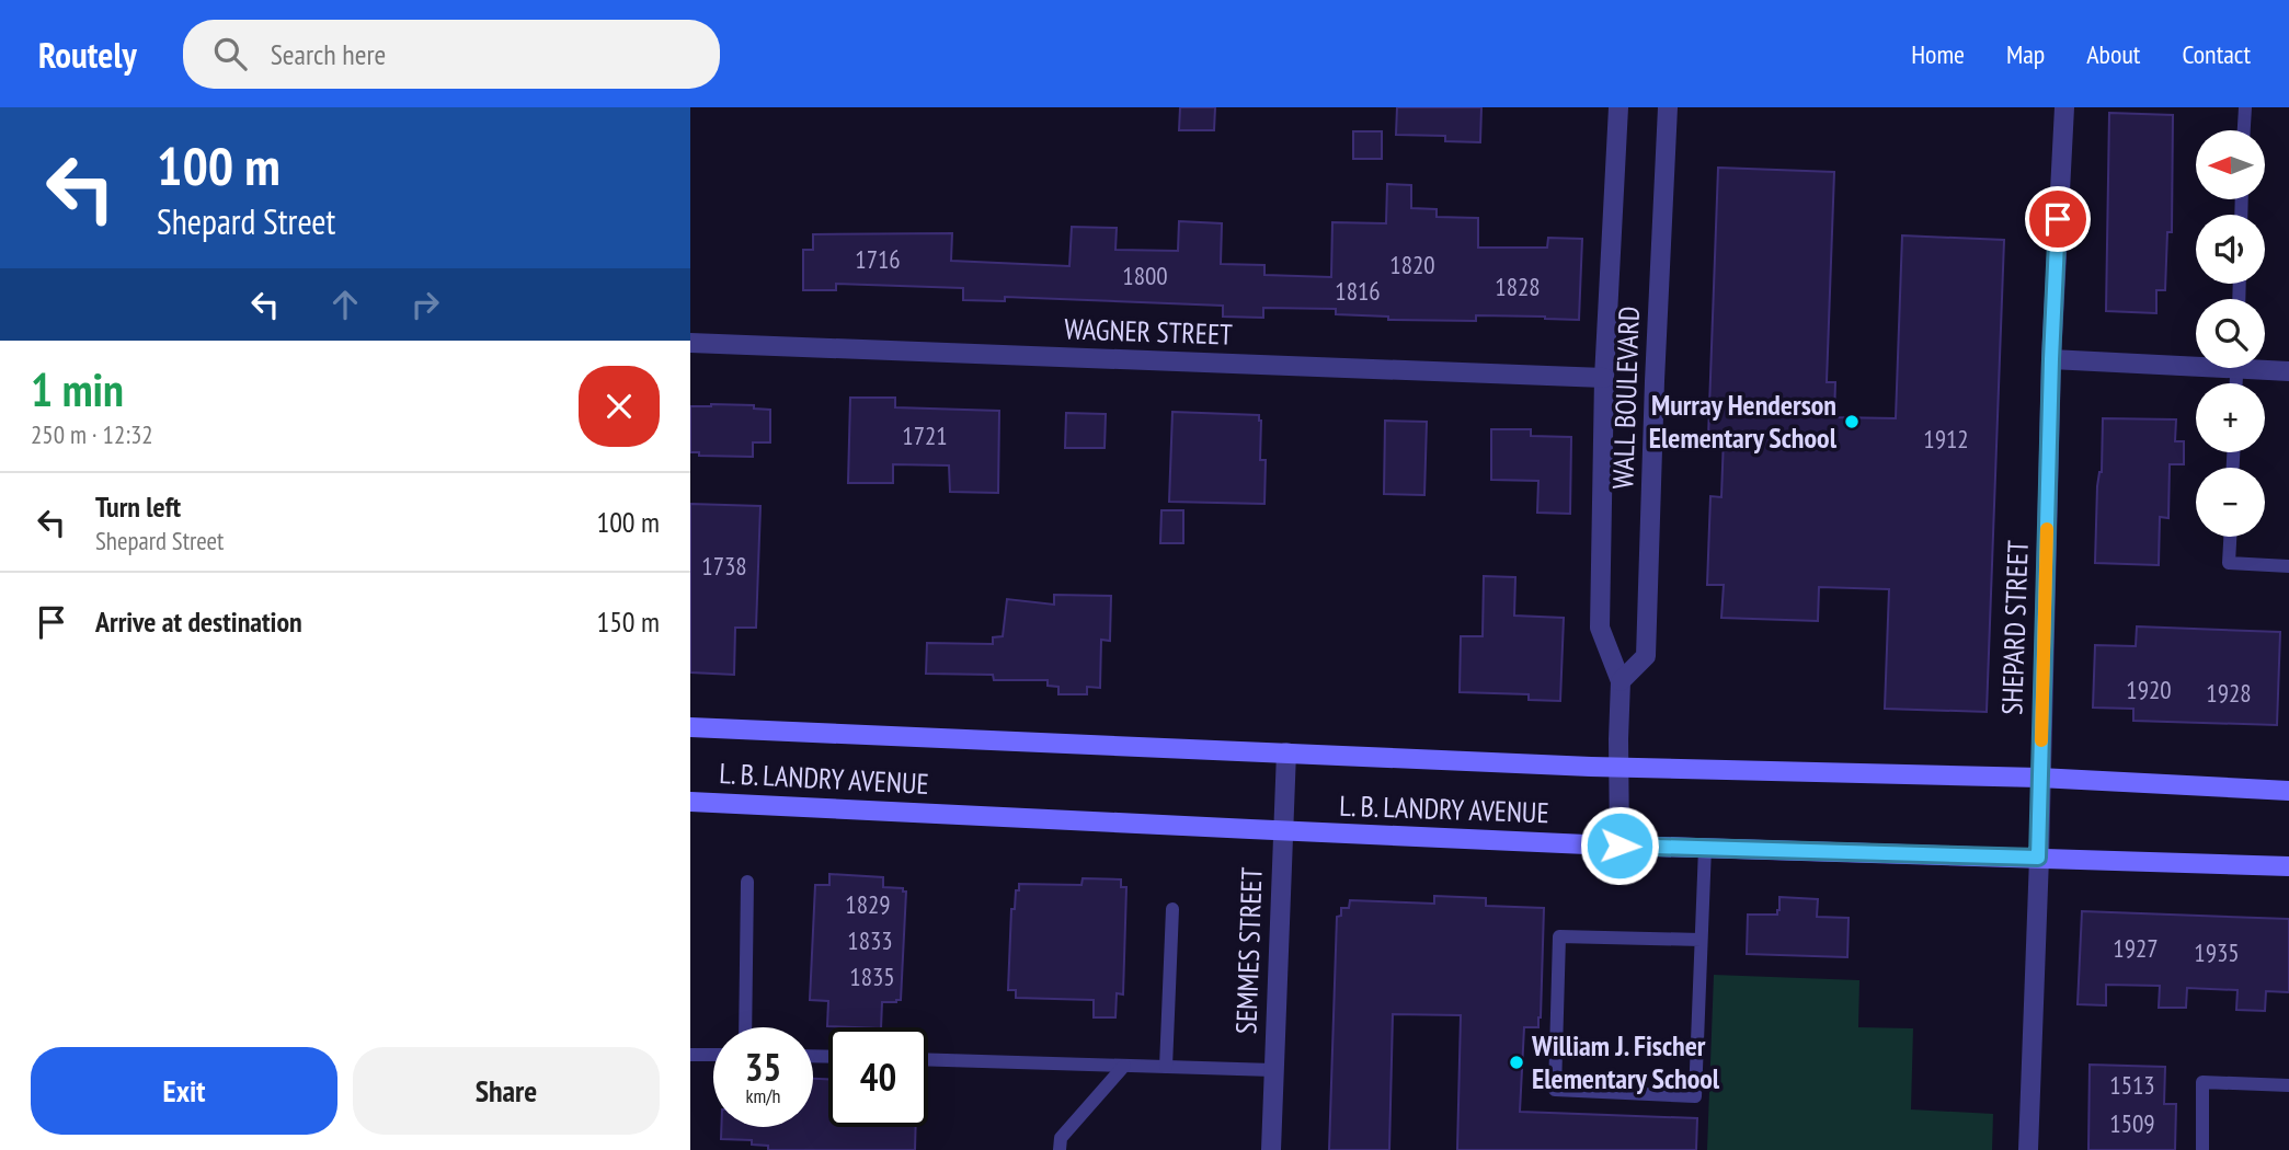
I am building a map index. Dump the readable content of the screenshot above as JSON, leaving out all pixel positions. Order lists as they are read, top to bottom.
{
  "streets": {
    "street": [
      "WAGNER STREET",
      "WALL BOULEVARD",
      "SHEPARD STREET",
      "L. B. LANDRY AVENUE",
      "SEMMES STREET"
    ]
  },
  "crossings": [
    ["WAGNER STREET", "WALL BOULEVARD"],
    ["WALL BOULEVARD", "L. B. LANDRY AVENUE"],
    ["SHEPARD STREET", "L. B. LANDRY AVENUE"],
    ["L. B. LANDRY AVENUE", "SEMMES STREET"]
  ],
  "places": ["Murray Henderson Elementary School", "William J. Fischer Elementary School"],
  "house_numbers": [
    "1716",
    "1820",
    "1800",
    "1828",
    "1816",
    "1721",
    "1912",
    "1738",
    "1920",
    "1928",
    "1829",
    "1833",
    "1927",
    "1935",
    "1835",
    "1513",
    "1509"
  ],
  "north": "left",
  "page": {
    "header": "Routely",
    "search": "Search here",
    "nav": [
      "Home",
      "Map",
      "About",
      "Contact"
    ],
    "turn": ["100 m", "Shepard Street"],
    "map_buttons": ["+", "−"],
    "heading": ["1 min", "250 m · 12:32"],
    "list": [
      {
        "name": "Turn left",
        "note": "Shepard Street",
        "value": "100 m"
      },
      {
        "name": "Arrive at destination",
        "value": "150 m"
      }
    ],
    "speed": "35 km/h",
    "limit": "40",
    "buttons": ["Exit", "Share"]
  }
}
